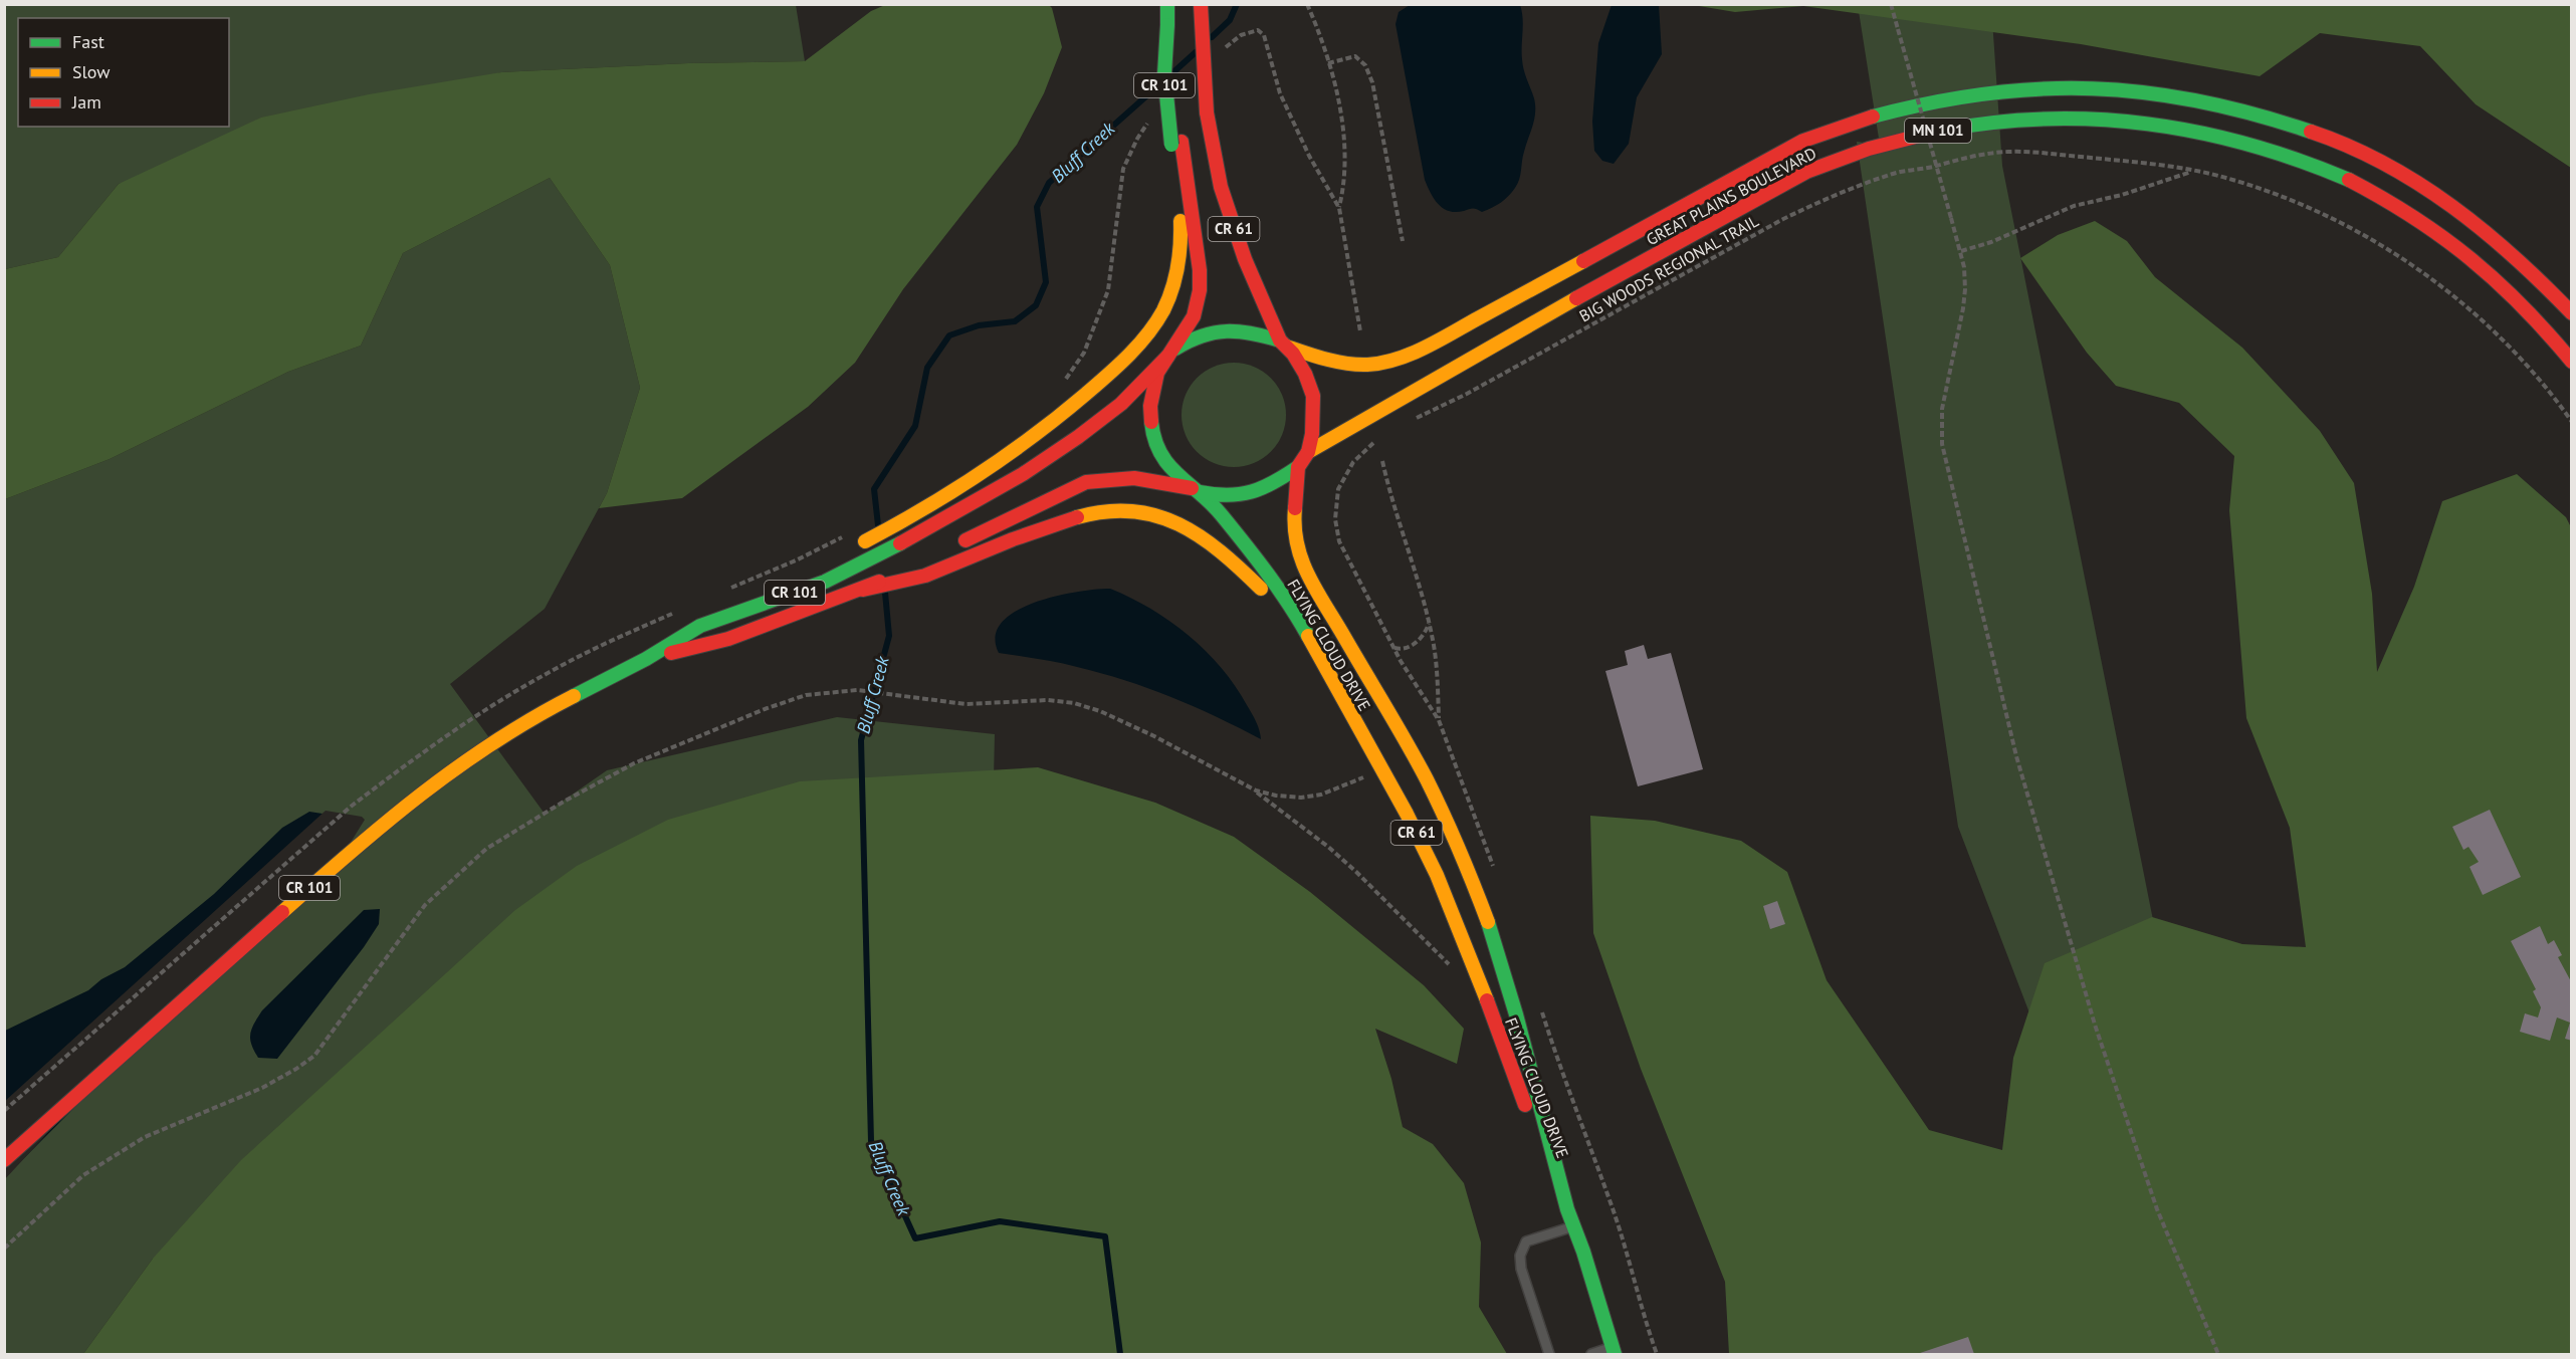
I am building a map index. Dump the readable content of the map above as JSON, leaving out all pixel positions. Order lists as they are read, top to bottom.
{
  "streets": {
    "main road": [
      "CR 101",
      "MN 101",
      "GREAT PLAINS BOULEVARD",
      "CR 61",
      "FLYING CLOUD DRIVE"
    ],
    "path": ["BIG WOODS REGIONAL TRAIL"]
  },
  "crossings": [
    ["CR 101", "GREAT PLAINS BOULEVARD"],
    ["CR 101", "FLYING CLOUD DRIVE"],
    ["GREAT PLAINS BOULEVARD", "FLYING CLOUD DRIVE"]
  ],
  "water": ["Bluff Creek"],
  "legend": ["Fast", "Slow", "Jam"]
}
